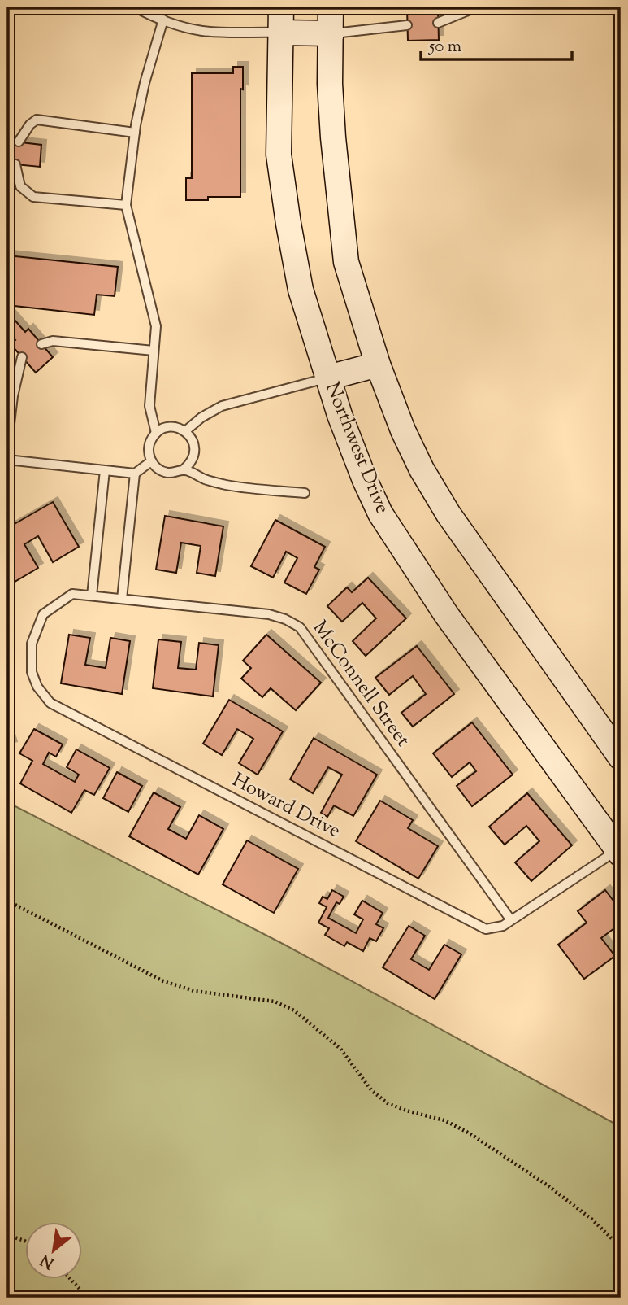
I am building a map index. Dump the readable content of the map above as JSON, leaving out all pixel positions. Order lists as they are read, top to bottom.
{
  "streets": {
    "main road": ["Northwest Drive"],
    "lane": ["McConnell Street", "Howard Drive"]
  },
  "crossings": [
    ["Northwest Drive", "Howard Drive"],
    ["McConnell Street", "Howard Drive"]
  ],
  "scale_bar": "50 m",
  "north": "bottom left"
}
